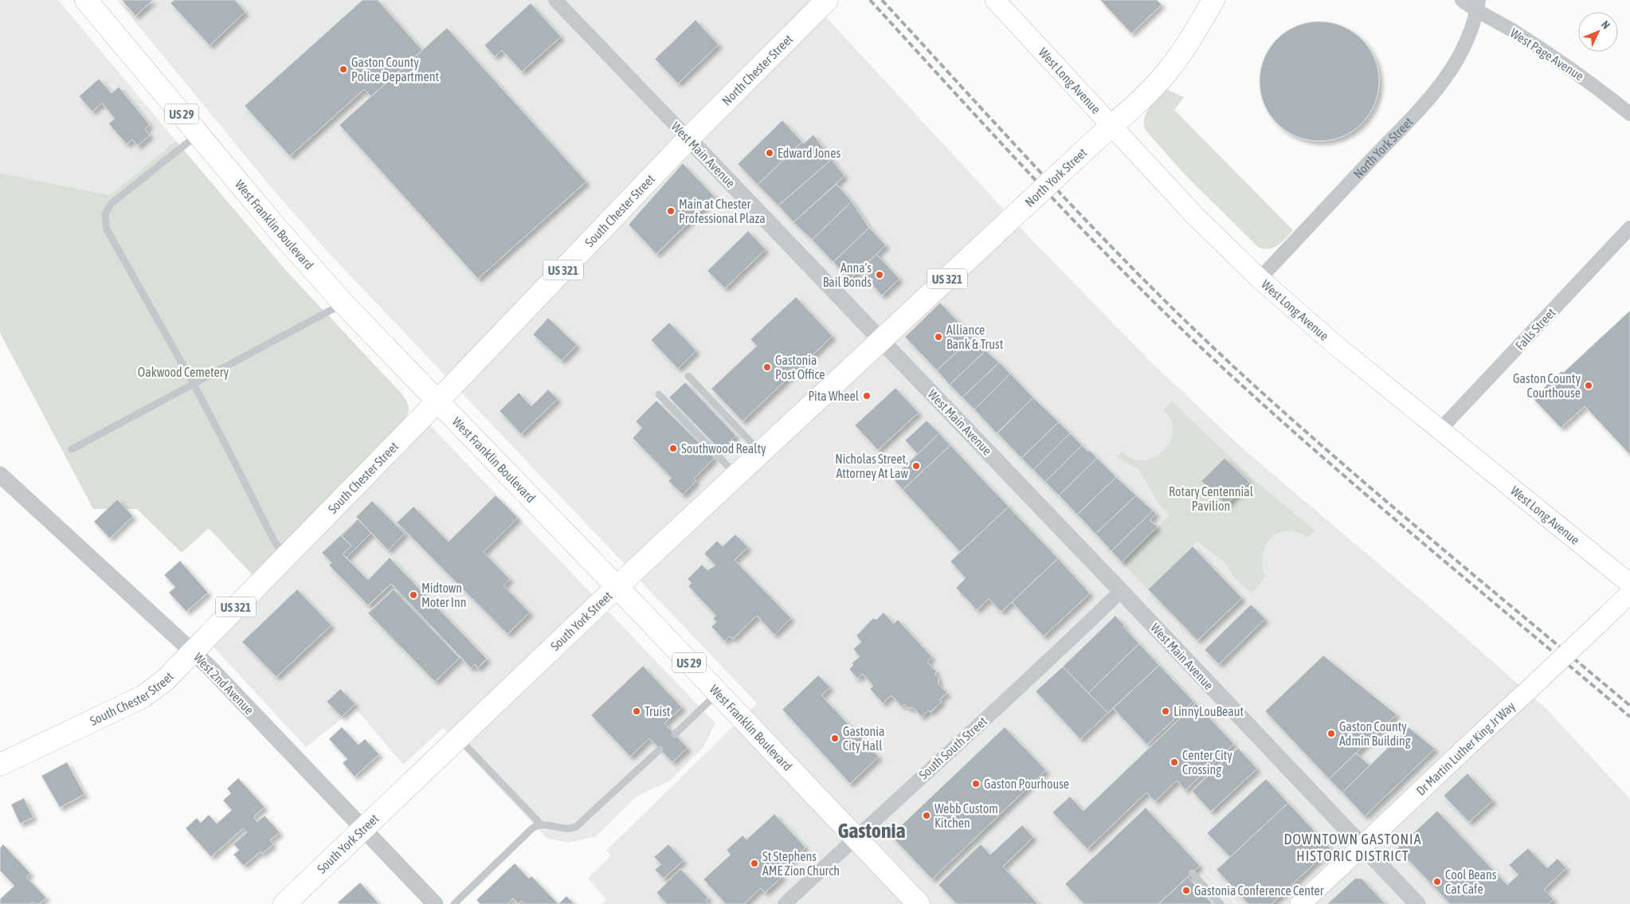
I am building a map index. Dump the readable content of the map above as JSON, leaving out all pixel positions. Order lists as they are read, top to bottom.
{
  "streets": {
    "main road": [
      "North Chester Street",
      "West Long Avenue",
      "US 29",
      "North York Street",
      "South Chester Street",
      "West Franklin Boulevard",
      "US 321",
      "South York Street",
      "Dr Martin Luther King Jr Way"
    ],
    "street": [
      "West Page Avenue",
      "West Main Avenue",
      "Falls Street",
      "West 2nd Avenue",
      "South South Street"
    ]
  },
  "crossings": [
    ["West Page Avenue", "North York Street"],
    ["North Chester Street", "West Main Avenue"],
    ["North Chester Street", "South Chester Street"],
    ["West Long Avenue", "North York Street"],
    ["West Long Avenue", "Falls Street"],
    ["North York Street", "West Main Avenue"],
    ["North York Street", "South York Street"],
    ["West Main Avenue", "South Chester Street"],
    ["West Main Avenue", "South York Street"],
    ["West Main Avenue", "South South Street"],
    ["West Main Avenue", "Dr Martin Luther King Jr Way"],
    ["South Chester Street", "West Franklin Boulevard"],
    ["South Chester Street", "West 2nd Avenue"],
    ["West Franklin Boulevard", "South York Street"],
    ["West Franklin Boulevard", "South South Street"],
    ["South York Street", "West 2nd Avenue"]
  ],
  "districts": ["Gastonia", "DOWNTOWN GASTONIA HISTORIC DISTRICT"],
  "parks": ["Oakwood Cemetery", "Rotary Centennial Pavilion"],
  "places": [
    "Gaston County Police Department",
    "Edward Jones",
    "Main at Chester Professional Plaza",
    "Anna's Bail Bonds",
    "Alliance Bank & Trust",
    "Gastonia Post Office",
    "Gaston County Courthouse",
    "Pita Wheel",
    "Southwood Realty",
    "Nicholas Street, Attorney At Law",
    "Midtown Moter Inn",
    "Truist",
    "LinnyLouBeaut",
    "Gaston County Admin Building",
    "Gastonia City Hall",
    "Center City Crossing",
    "Gaston Pourhouse",
    "Webb Custom Kitchen",
    "St Stephens AME Zion Church",
    "Cool Beans Cat Cafe",
    "Gastonia Conference Center"
  ],
  "north": "top right"
}
